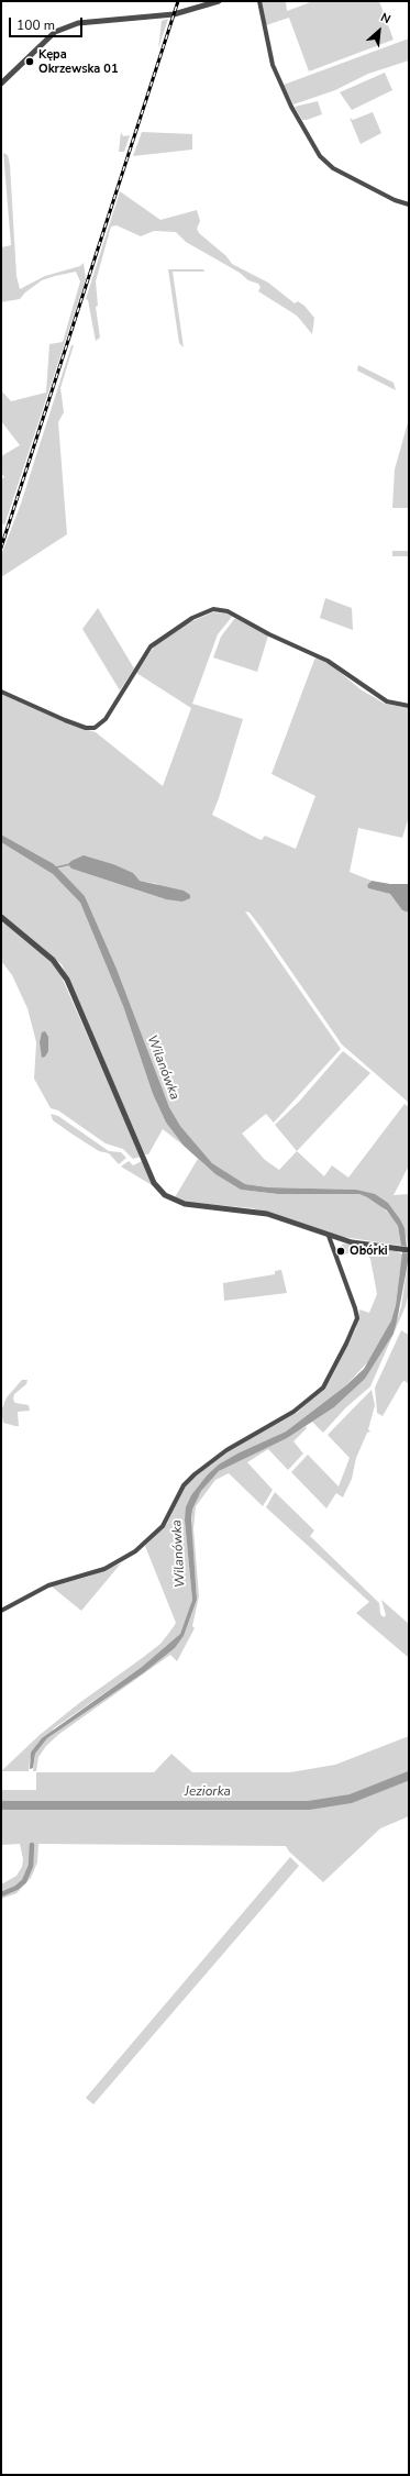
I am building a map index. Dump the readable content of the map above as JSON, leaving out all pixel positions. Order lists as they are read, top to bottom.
{
  "water": ["Wilanówka", "Jeziorka"],
  "places": ["Kępa Okrzewska 01", "Obórki"],
  "scale_bar": "100 m",
  "north": "top right"
}
